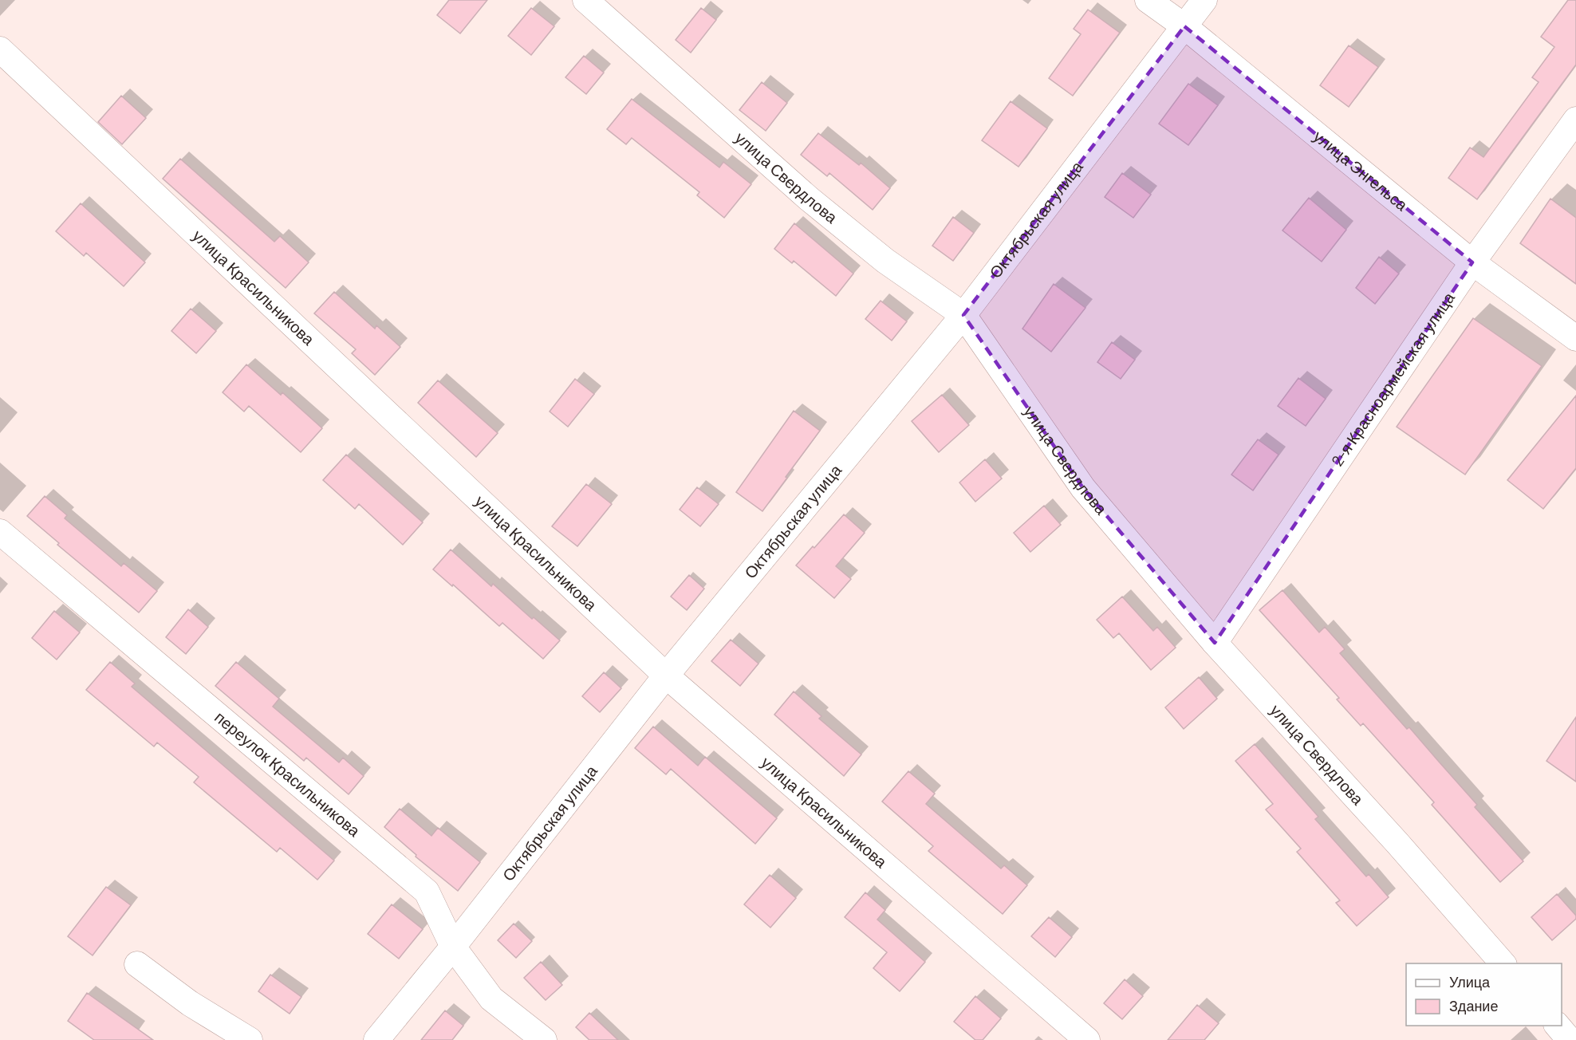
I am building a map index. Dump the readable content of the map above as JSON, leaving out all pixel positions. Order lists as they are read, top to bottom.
{
  "streets": {
    "street": [
      "улица Энгельса",
      "улица Свердлова",
      "Октябрьская улица",
      "улица Красильникова",
      "2-я Красноармейская улица",
      "переулок Красильникова"
    ]
  },
  "crossings": [
    ["улица Энгельса", "Октябрьская улица"],
    ["улица Энгельса", "2-я Красноармейская улица"],
    ["улица Свердлова", "Октябрьская улица"],
    ["улица Свердлова", "2-я Красноармейская улица"],
    ["Октябрьская улица", "улица Красильникова"],
    ["Октябрьская улица", "переулок Красильникова"]
  ],
  "legend": ["Улица", "Здание"]
}
